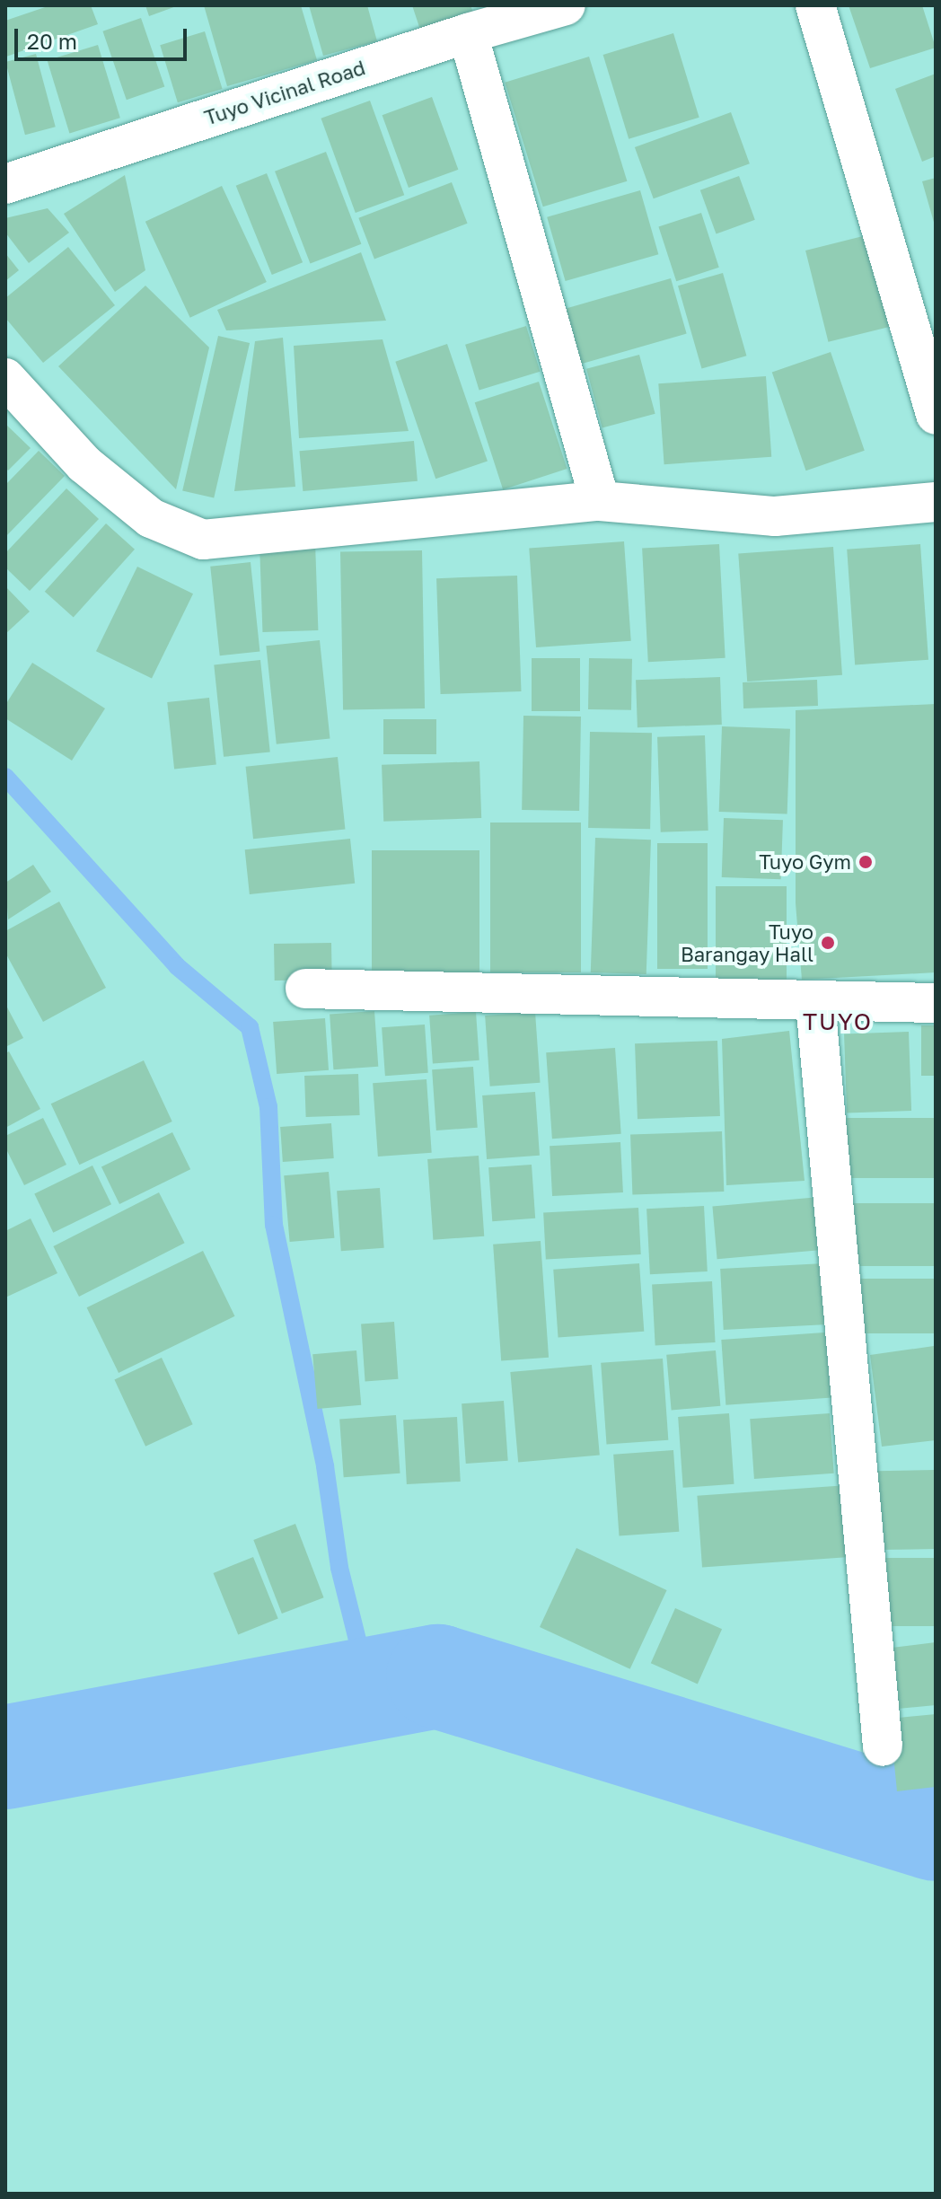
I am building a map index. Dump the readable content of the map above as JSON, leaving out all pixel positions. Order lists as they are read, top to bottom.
{
  "streets": {
    "street": ["Tuyo Vicinal Road"]
  },
  "districts": ["TUYO"],
  "places": ["Tuyo Gym", "Tuyo Barangay Hall"],
  "scale_bar": "20 m"
}
